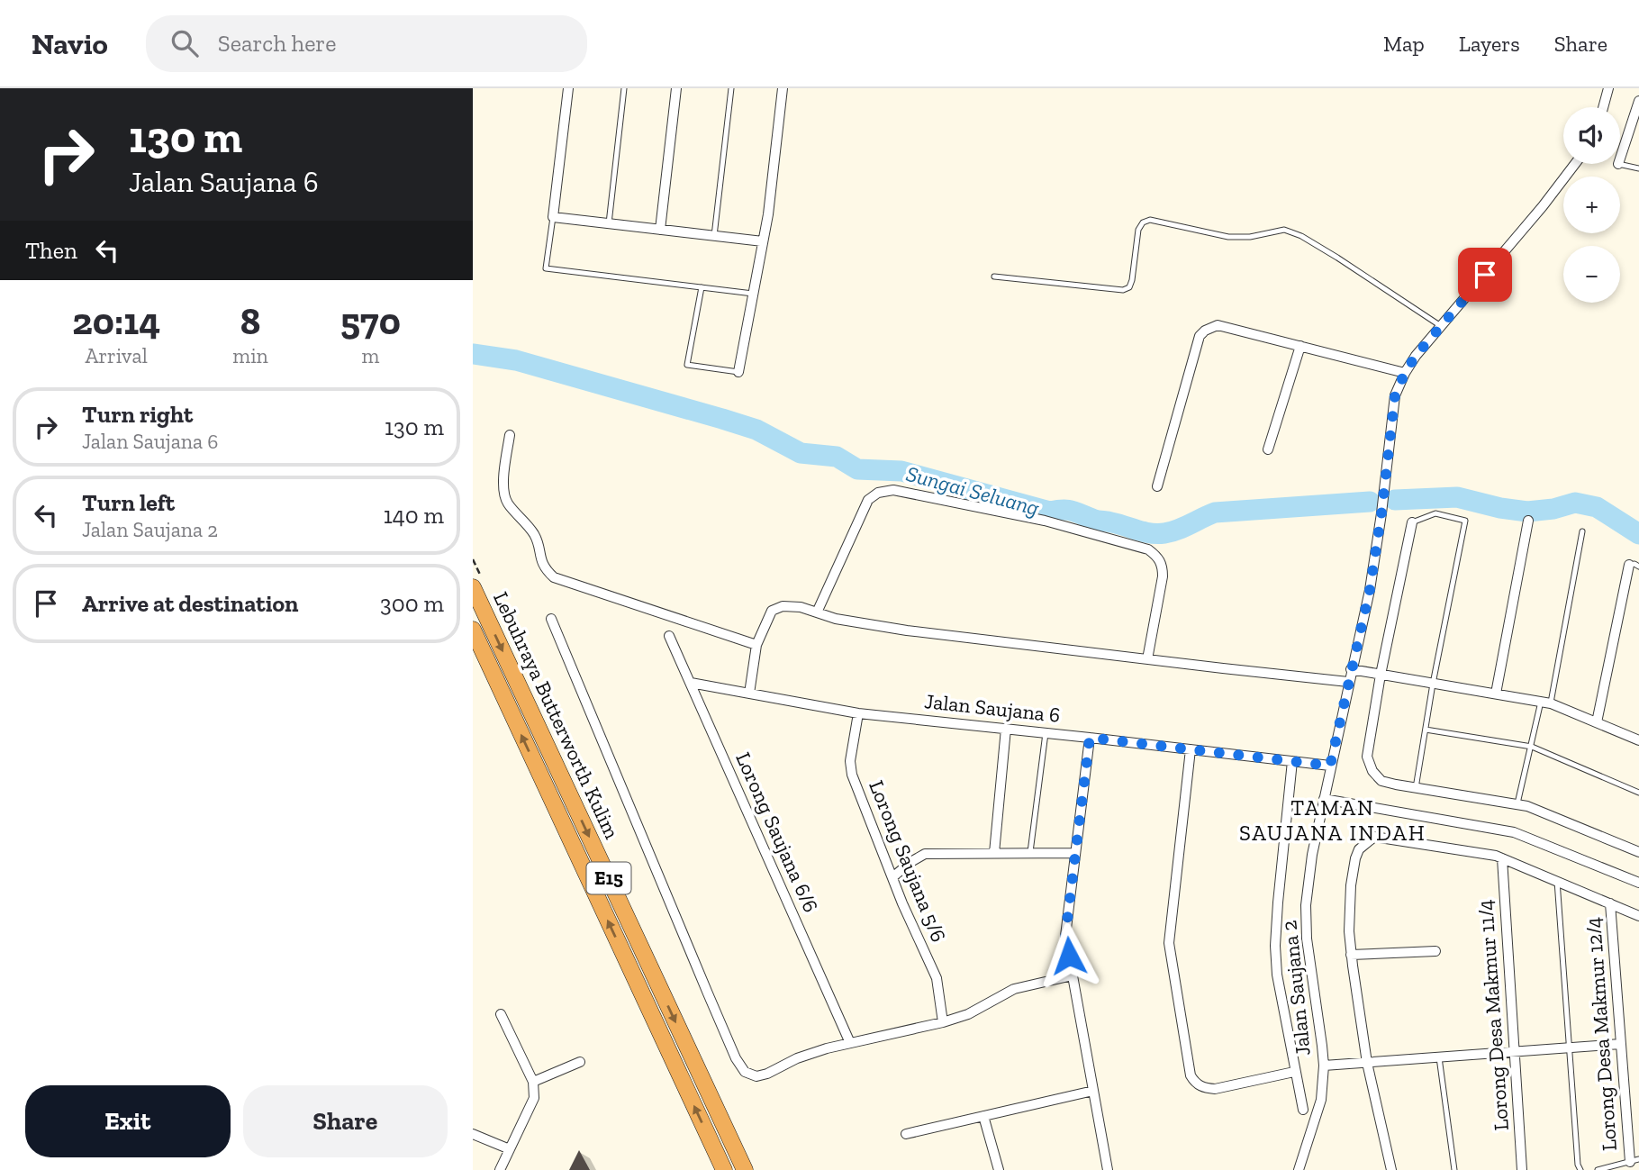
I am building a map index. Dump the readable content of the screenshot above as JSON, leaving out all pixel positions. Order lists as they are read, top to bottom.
{
  "streets": {
    "highway": ["Lebuhraya Butterworth Kulim", "E15"],
    "street": [
      "Jalan Saujana 6",
      "Lorong Saujana 6/6",
      "Lorong Saujana 5/6",
      "Jalan Saujana 2",
      "Lorong Desa Makmur 11/4",
      "Lorong Desa Makmur 12/4"
    ]
  },
  "crossings": [
    ["Jalan Saujana 6", "Lorong Saujana 6/6"],
    ["Jalan Saujana 6", "Lorong Saujana 5/6"],
    ["Jalan Saujana 6", "Jalan Saujana 2"]
  ],
  "districts": ["TAMAN SAUJANA INDAH"],
  "water": ["Sungai Seluang"],
  "page": {
    "header": "Navio",
    "search": "Search here",
    "nav": ["Map", "Layers", "Share"],
    "turn": ["130 m", "Jalan Saujana 6"],
    "map_buttons": ["+", "−"],
    "then": "Then",
    "eta": [
      "20:14",
      "Arrival",
      "8",
      "min",
      "570",
      "m"
    ],
    "list": [
      {
        "name": "Turn right",
        "note": "Jalan Saujana 6",
        "value": "130 m"
      },
      {
        "name": "Turn left",
        "note": "Jalan Saujana 2",
        "value": "140 m"
      },
      {
        "name": "Arrive at destination",
        "value": "300 m"
      }
    ],
    "buttons": ["Exit", "Share"]
  }
}
